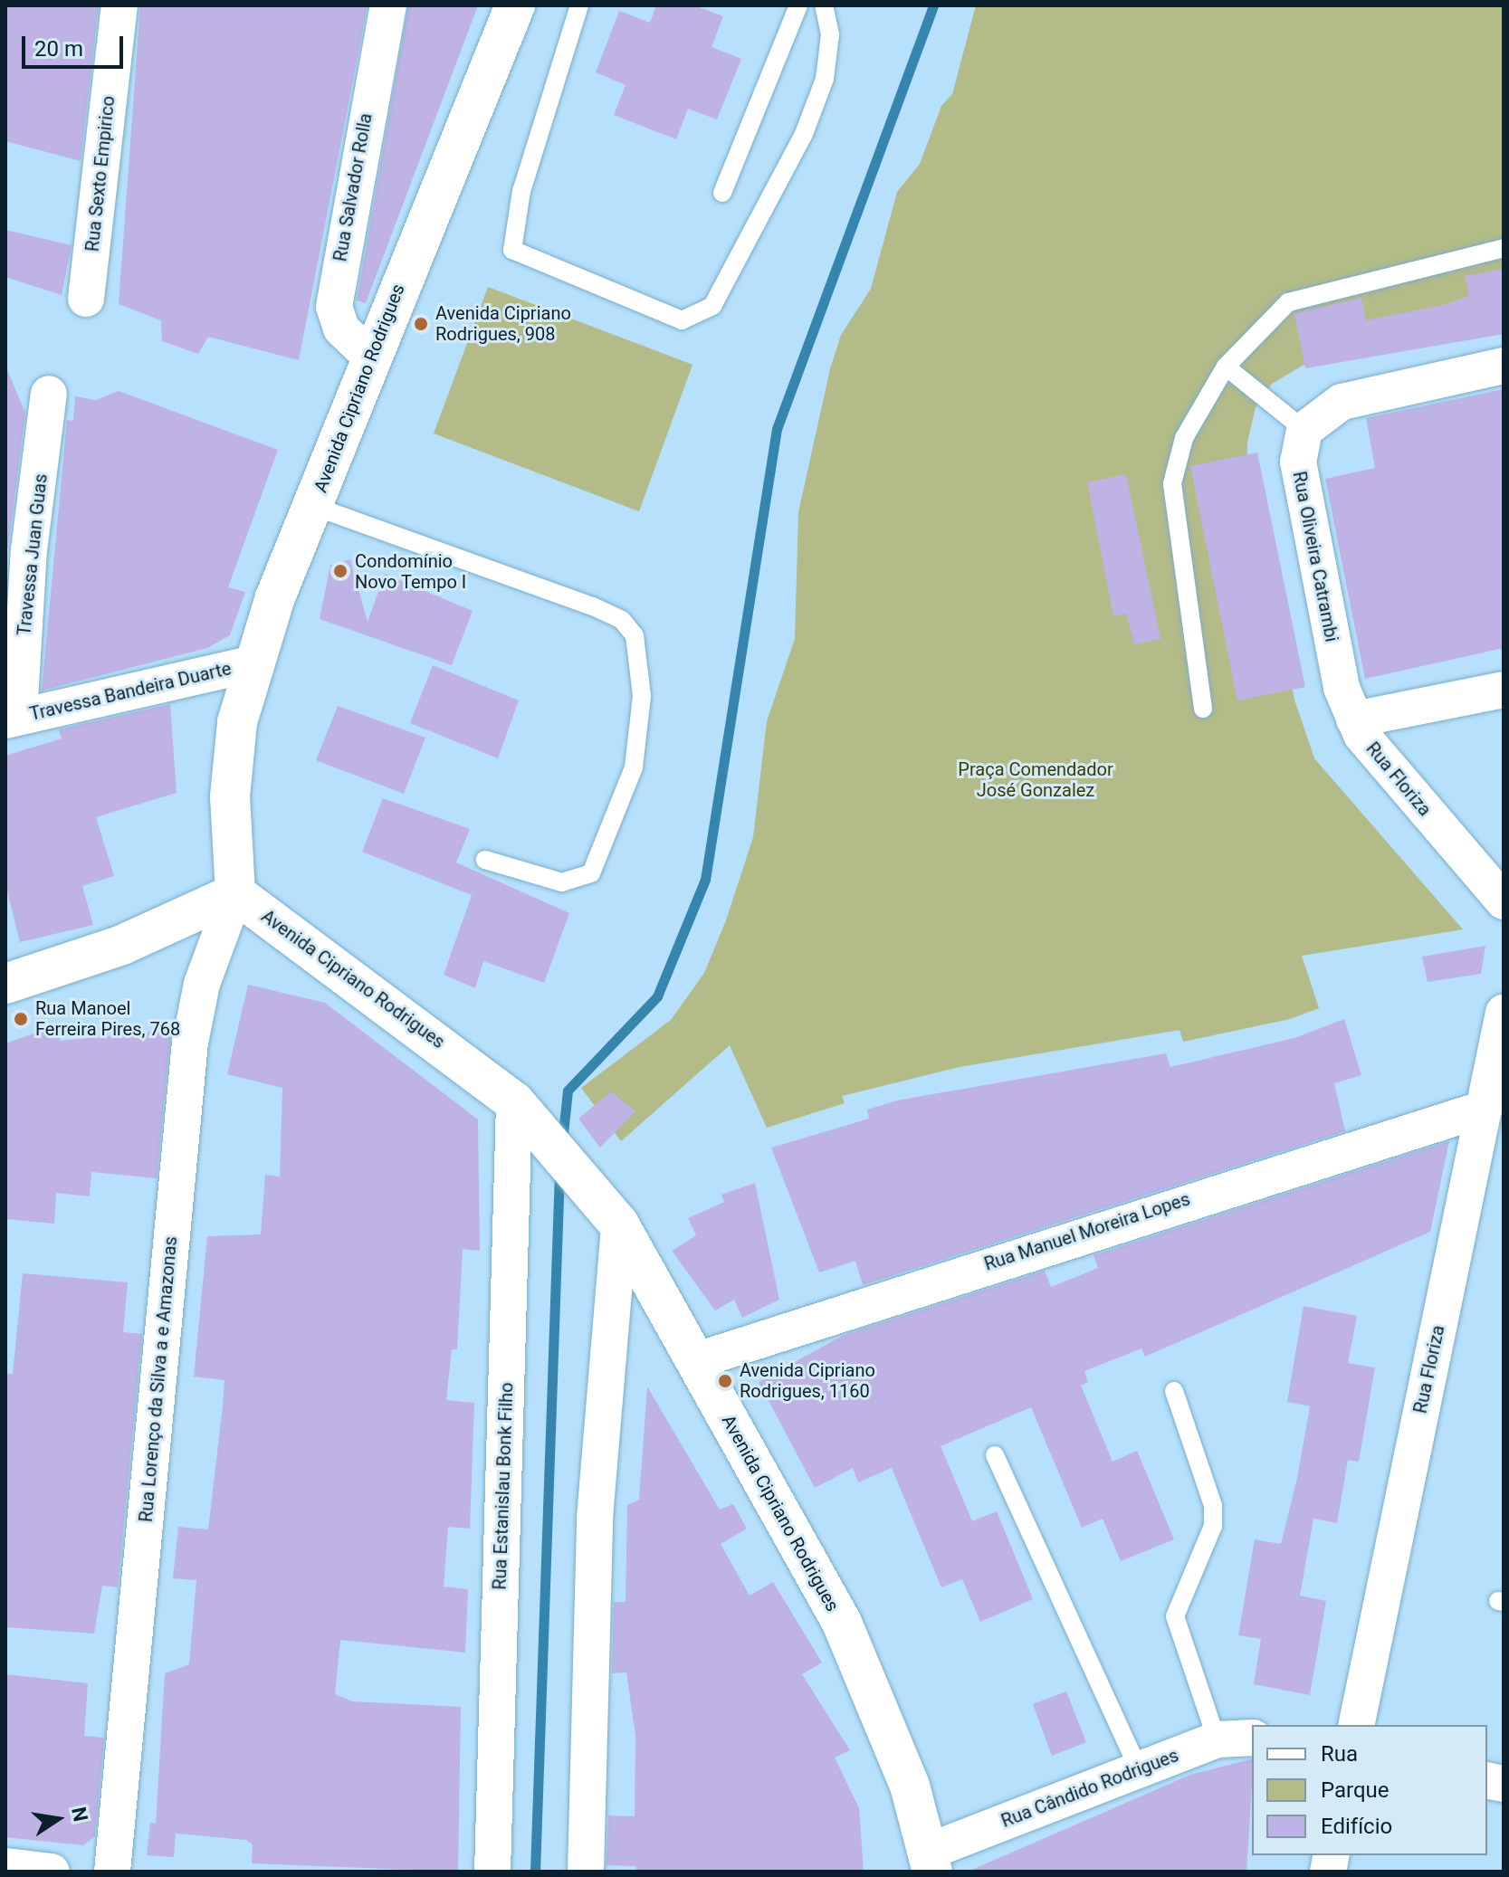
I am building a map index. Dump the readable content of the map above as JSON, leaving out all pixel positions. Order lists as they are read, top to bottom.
{
  "streets": {
    "main road": ["Avenida Cipriano Rodrigues"],
    "street": [
      "Rua Sexto Empirico",
      "Rua Salvador Rolla",
      "Travessa Juan Guas",
      "Rua Oliveira Catrambi",
      "Travessa Bandeira Duarte",
      "Rua Floriza",
      "Rua Manuel Moreira Lopes",
      "Rua Lorenço da Silva a e Amazonas",
      "Rua Estanislau Bonk Filho",
      "Rua Cândido Rodrigues"
    ]
  },
  "crossings": [
    ["Rua Salvador Rolla", "Avenida Cipriano Rodrigues"],
    ["Avenida Cipriano Rodrigues", "Travessa Bandeira Duarte"],
    ["Avenida Cipriano Rodrigues", "Rua Manuel Moreira Lopes"],
    ["Avenida Cipriano Rodrigues", "Rua Lorenço da Silva a e Amazonas"],
    ["Avenida Cipriano Rodrigues", "Rua Estanislau Bonk Filho"],
    ["Avenida Cipriano Rodrigues", "Rua Cândido Rodrigues"],
    ["Travessa Juan Guas", "Travessa Bandeira Duarte"],
    ["Rua Oliveira Catrambi", "Rua Floriza"],
    ["Rua Floriza", "Rua Manuel Moreira Lopes"]
  ],
  "parks": ["Praça Comendador José Gonzalez"],
  "places": [
    "Avenida Cipriano Rodrigues, 908",
    "Condomínio Novo Tempo I",
    "Rua Manoel Ferreira Pires, 768",
    "Avenida Cipriano Rodrigues, 1160"
  ],
  "legend": ["Rua", "Parque", "Edifício"],
  "scale_bar": "20 m",
  "north": "right"
}
